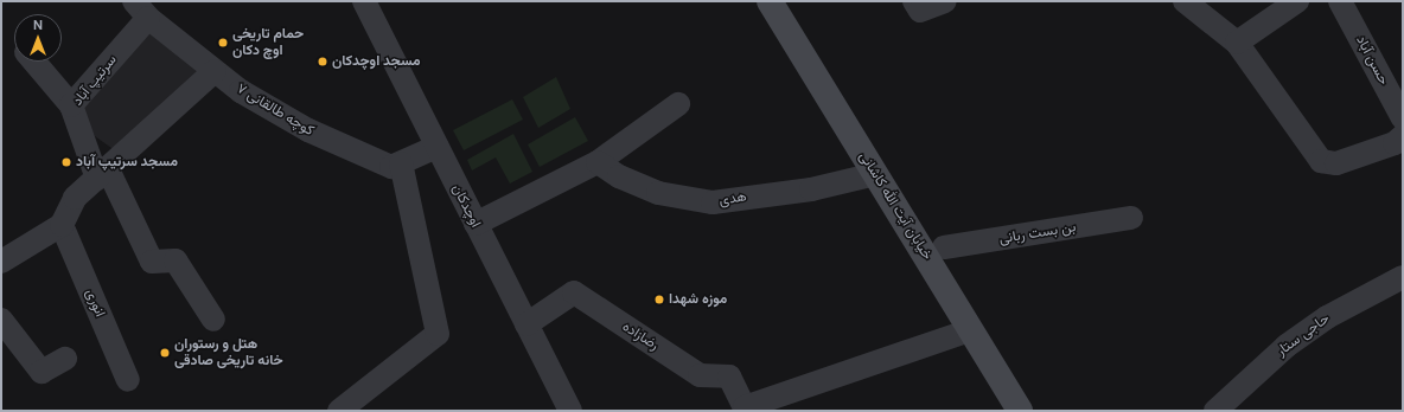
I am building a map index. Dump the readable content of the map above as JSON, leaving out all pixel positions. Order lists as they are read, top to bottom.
{
  "streets": {
    "main road": ["خیابان آیت الله کاشانی"],
    "street": [
      "حسن آباد",
      "سرتیپ آباد",
      "کوچه طالقانی ۷",
      "هدی",
      "اوچدکان",
      "بن بست ربانی",
      "انوری",
      "حاجی ستار",
      "رضازاده"
    ]
  },
  "crossings": [
    ["سرتیپ آباد", "کوچه طالقانی ۷"],
    ["هدی", "خیابان آیت الله کاشانی"],
    ["اوچدکان", "رضازاده"],
    ["خیابان آیت الله کاشانی", "رضازاده"]
  ],
  "places": [
    "حمام تاریخی اوچ دکان",
    "مسجد اوچدکان",
    "مسجد سرتیپ آباد",
    "موزه شهدا",
    "هتل و رستوران خانه تاریخی صادقی"
  ],
  "north": "top"
}
